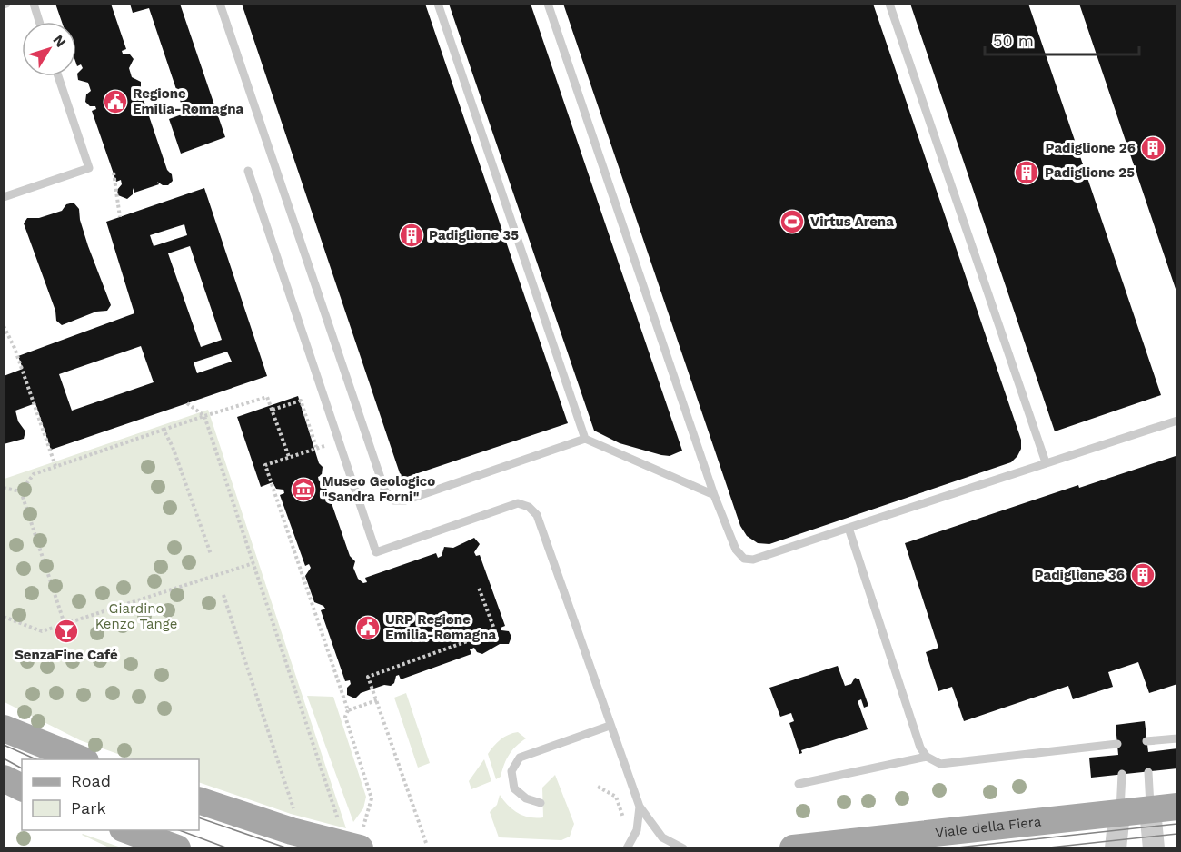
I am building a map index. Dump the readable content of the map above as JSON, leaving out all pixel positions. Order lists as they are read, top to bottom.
{
  "streets": {
    "main road": ["Viale della Fiera"]
  },
  "parks": ["Giardino Kenzo Tange"],
  "places": {
    "public building": ["Regione Emilia-Romagna", "URP Regione Emilia-Romagna"],
    "building": [
      "Padiglione 26",
      "Padiglione 25",
      "Padiglione 35",
      "Padiglione 36"
    ],
    "sports": ["Virtus Arena"],
    "museum": ["Museo Geologico \"Sandra Forni\""],
    "bar": ["SenzaFine Café"]
  },
  "legend": ["Road", "Park"],
  "scale_bar": "50 m",
  "north": "top right"
}
